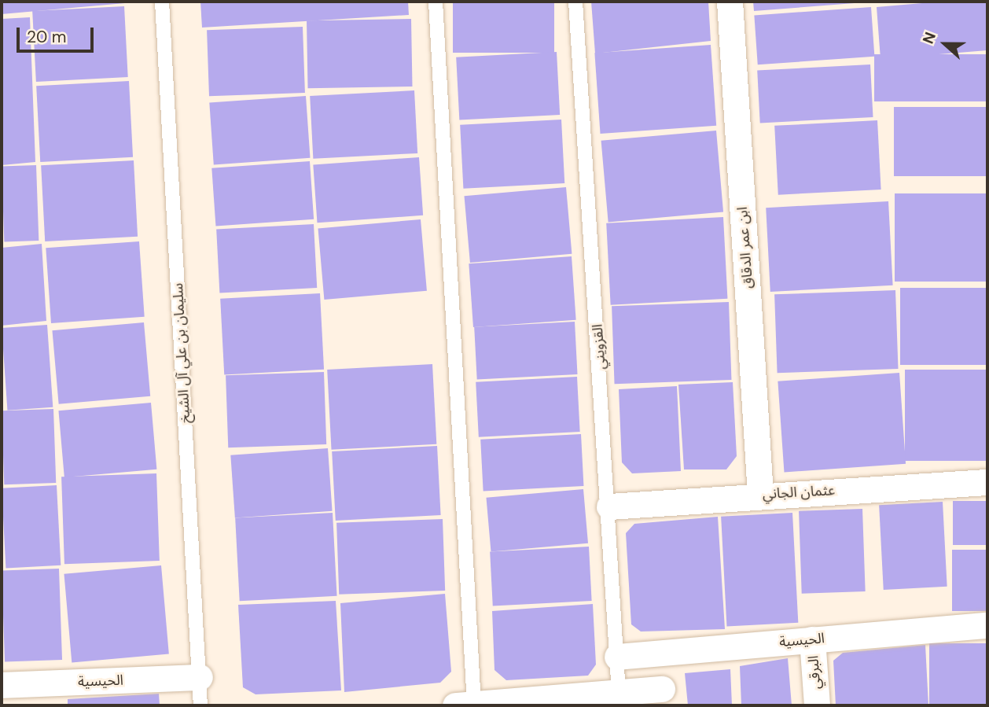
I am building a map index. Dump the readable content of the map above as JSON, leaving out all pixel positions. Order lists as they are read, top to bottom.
{
  "streets": {
    "street": [
      "ابن عمر الدقاق",
      "عثمان الجاني",
      "الحيسية",
      "البرقي"
    ],
    "lane": ["القزويني", "سليمان بن علي آل الشيخ"]
  },
  "crossings": [
    ["ابن عمر الدقاق", "عثمان الجاني"],
    ["القزويني", "عثمان الجاني"],
    ["القزويني", "الحيسية"],
    ["سليمان بن علي آل الشيخ", "الحيسية"],
    ["الحيسية", "البرقي"]
  ],
  "scale_bar": "20 m",
  "north": "left"
}
